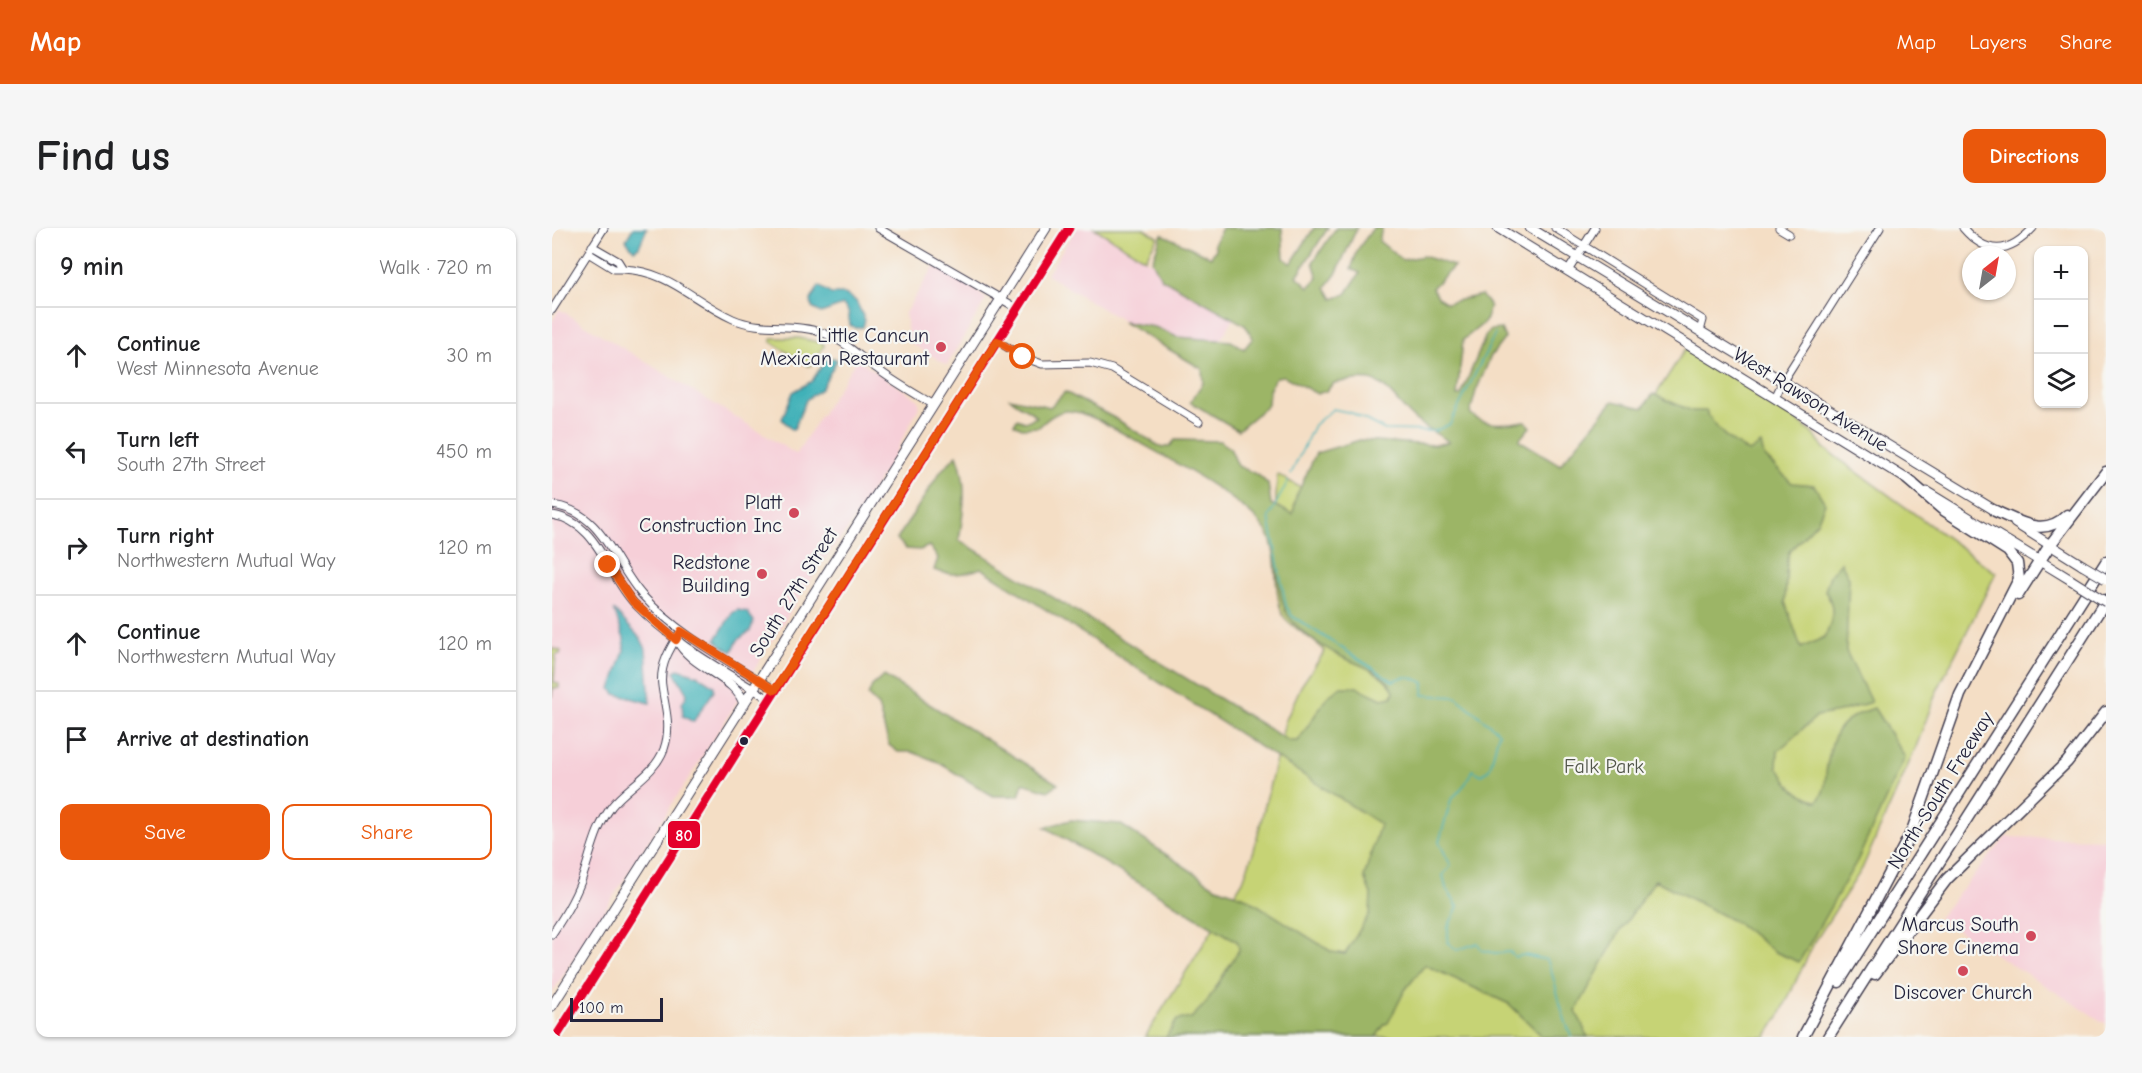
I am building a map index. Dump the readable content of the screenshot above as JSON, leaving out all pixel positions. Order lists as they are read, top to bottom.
{
  "streets": {
    "highway": ["North-South Freeway"],
    "main road": ["West Rawson Avenue", "South 27th Street"]
  },
  "crossings": [
    ["West Rawson Avenue", "North-South Freeway"]
  ],
  "parks": ["Falk Park"],
  "places": [
    "Little Cancun Mexican Restaurant",
    "Platt Construction Inc",
    "Redstone Building",
    "Marcus South Shore Cinema",
    "Discover Church"
  ],
  "lines": ["transit line 80"],
  "scale_bar": "100 m",
  "north": "top right",
  "page": {
    "header": "Map",
    "nav": ["Map", "Layers", "Share"],
    "buttons": [
      "Directions",
      ["Save", "Share"]
    ],
    "title": "Find us",
    "heading": ["9 min", "Walk · 720 m"],
    "map_buttons": ["+", "−"],
    "list": [
      ["Continue", "West Minnesota Avenue", "30 m"],
      ["Turn left", "South 27th Street", "450 m"],
      ["Turn right", "Northwestern Mutual Way", "120 m"],
      ["Continue", "Northwestern Mutual Way", "120 m"],
      "Arrive at destination"
    ],
    "scale": "100 m"
  }
}
